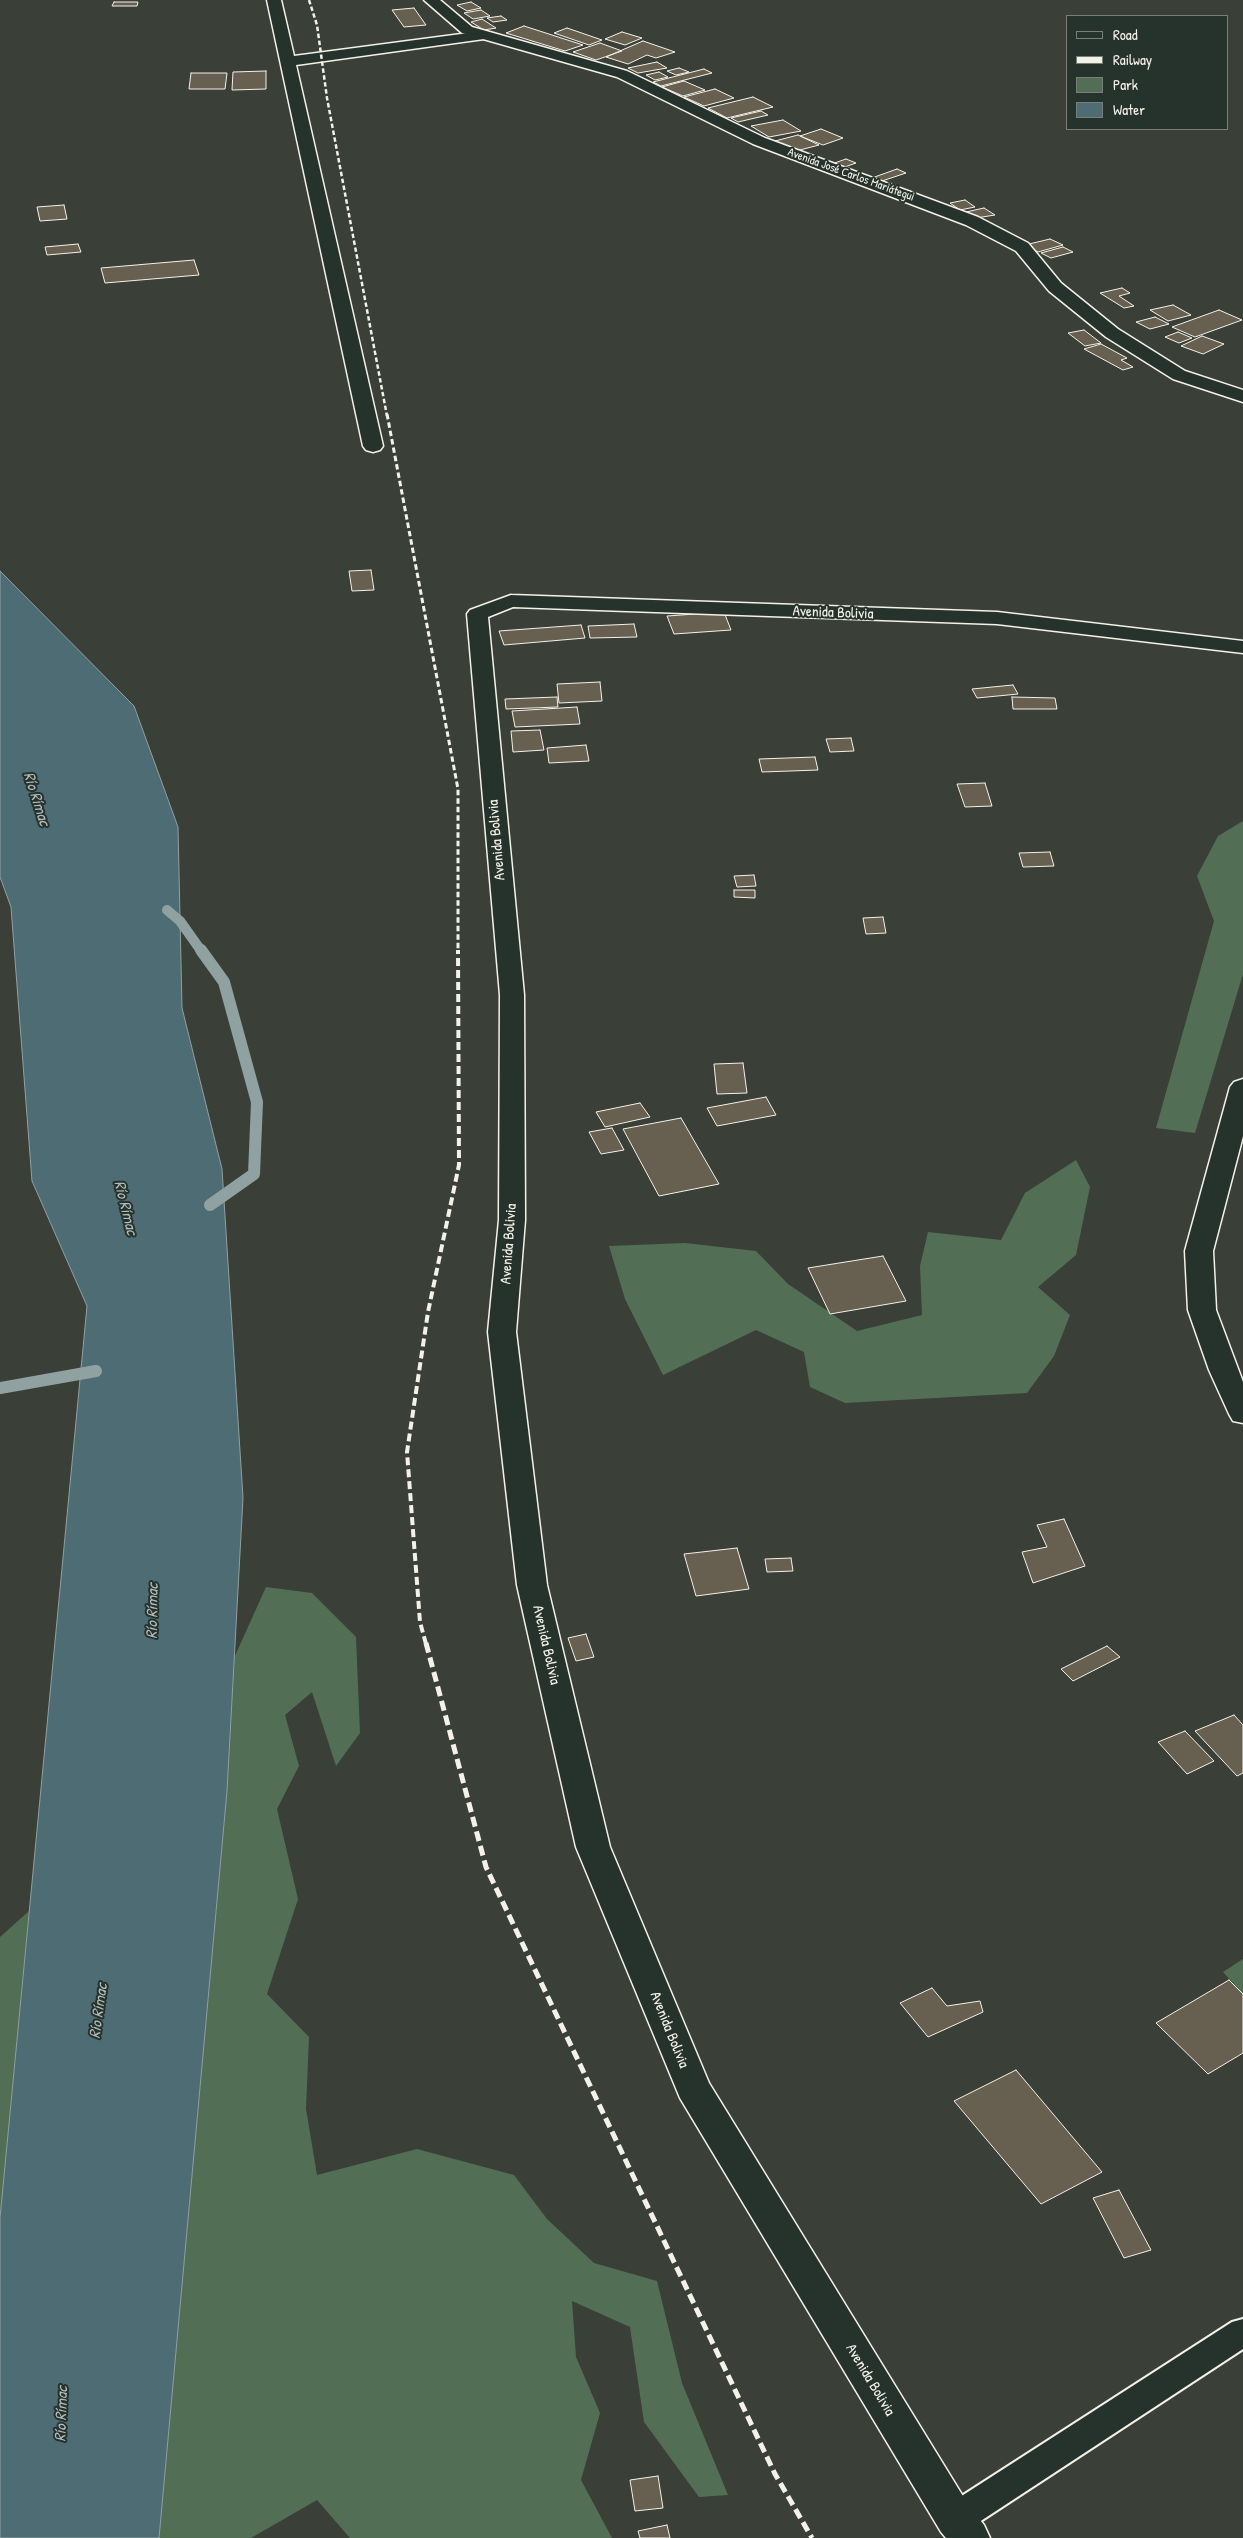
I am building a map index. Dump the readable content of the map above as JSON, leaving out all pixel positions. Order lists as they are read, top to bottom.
{
  "streets": {
    "street": ["Avenida José Carlos Mariátegui", "Avenida Bolivia"]
  },
  "water": ["Río Rímac"],
  "legend": [
    "Road",
    "Railway",
    "Park",
    "Water"
  ]
}
